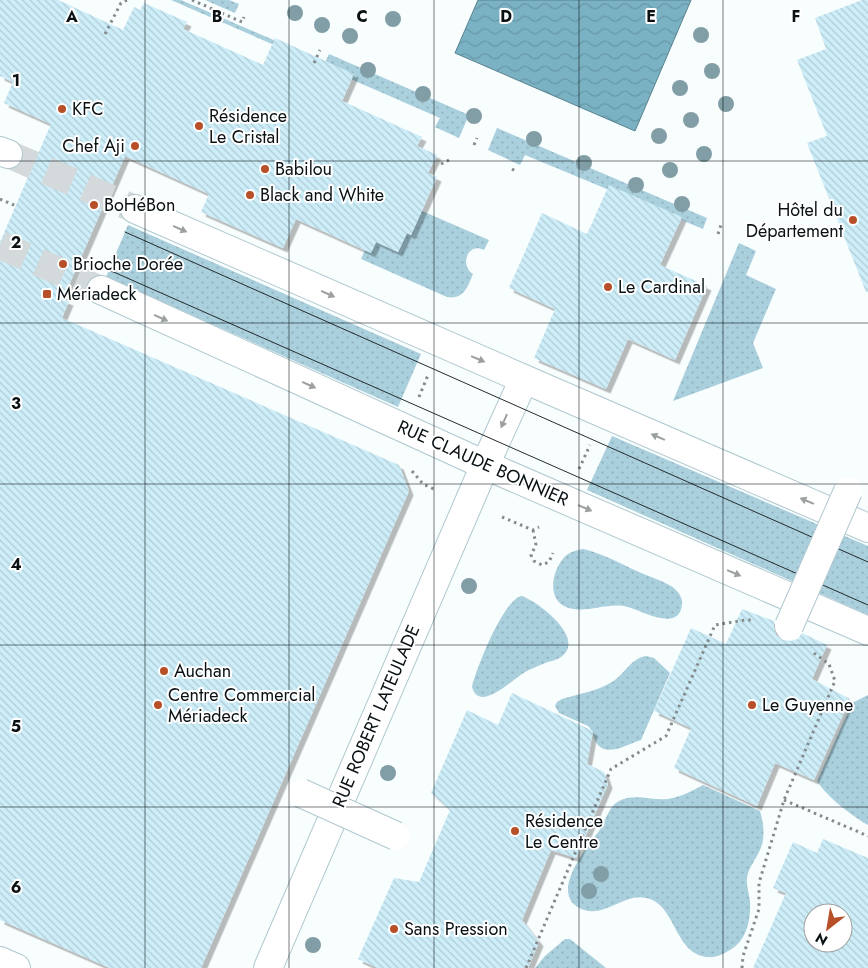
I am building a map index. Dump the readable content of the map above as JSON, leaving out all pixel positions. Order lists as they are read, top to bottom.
{
  "streets": {
    "street": ["RUE CLAUDE BONNIER", "RUE ROBERT LATEULADE"]
  },
  "crossings": [
    ["RUE CLAUDE BONNIER", "RUE ROBERT LATEULADE"]
  ],
  "places": {
    "other": [
      "KFC",
      "Résidence Le Cristal",
      "Chef Aji",
      "Babilou",
      "Black and White",
      "BoHéBon",
      "Hôtel du Département",
      "Brioche Dorée",
      "Le Cardinal",
      "Auchan",
      "Centre Commercial Mériadeck",
      "Le Guyenne",
      "Résidence Le Centre",
      "Sans Pression"
    ],
    "transit": ["Mériadeck"]
  },
  "north": "bottom left",
  "grid": {
    "columns": [
      "A",
      "B",
      "C",
      "D",
      "E",
      "F"
    ],
    "rows": [
      "1",
      "2",
      "3",
      "4",
      "5",
      "6"
    ]
  }
}
